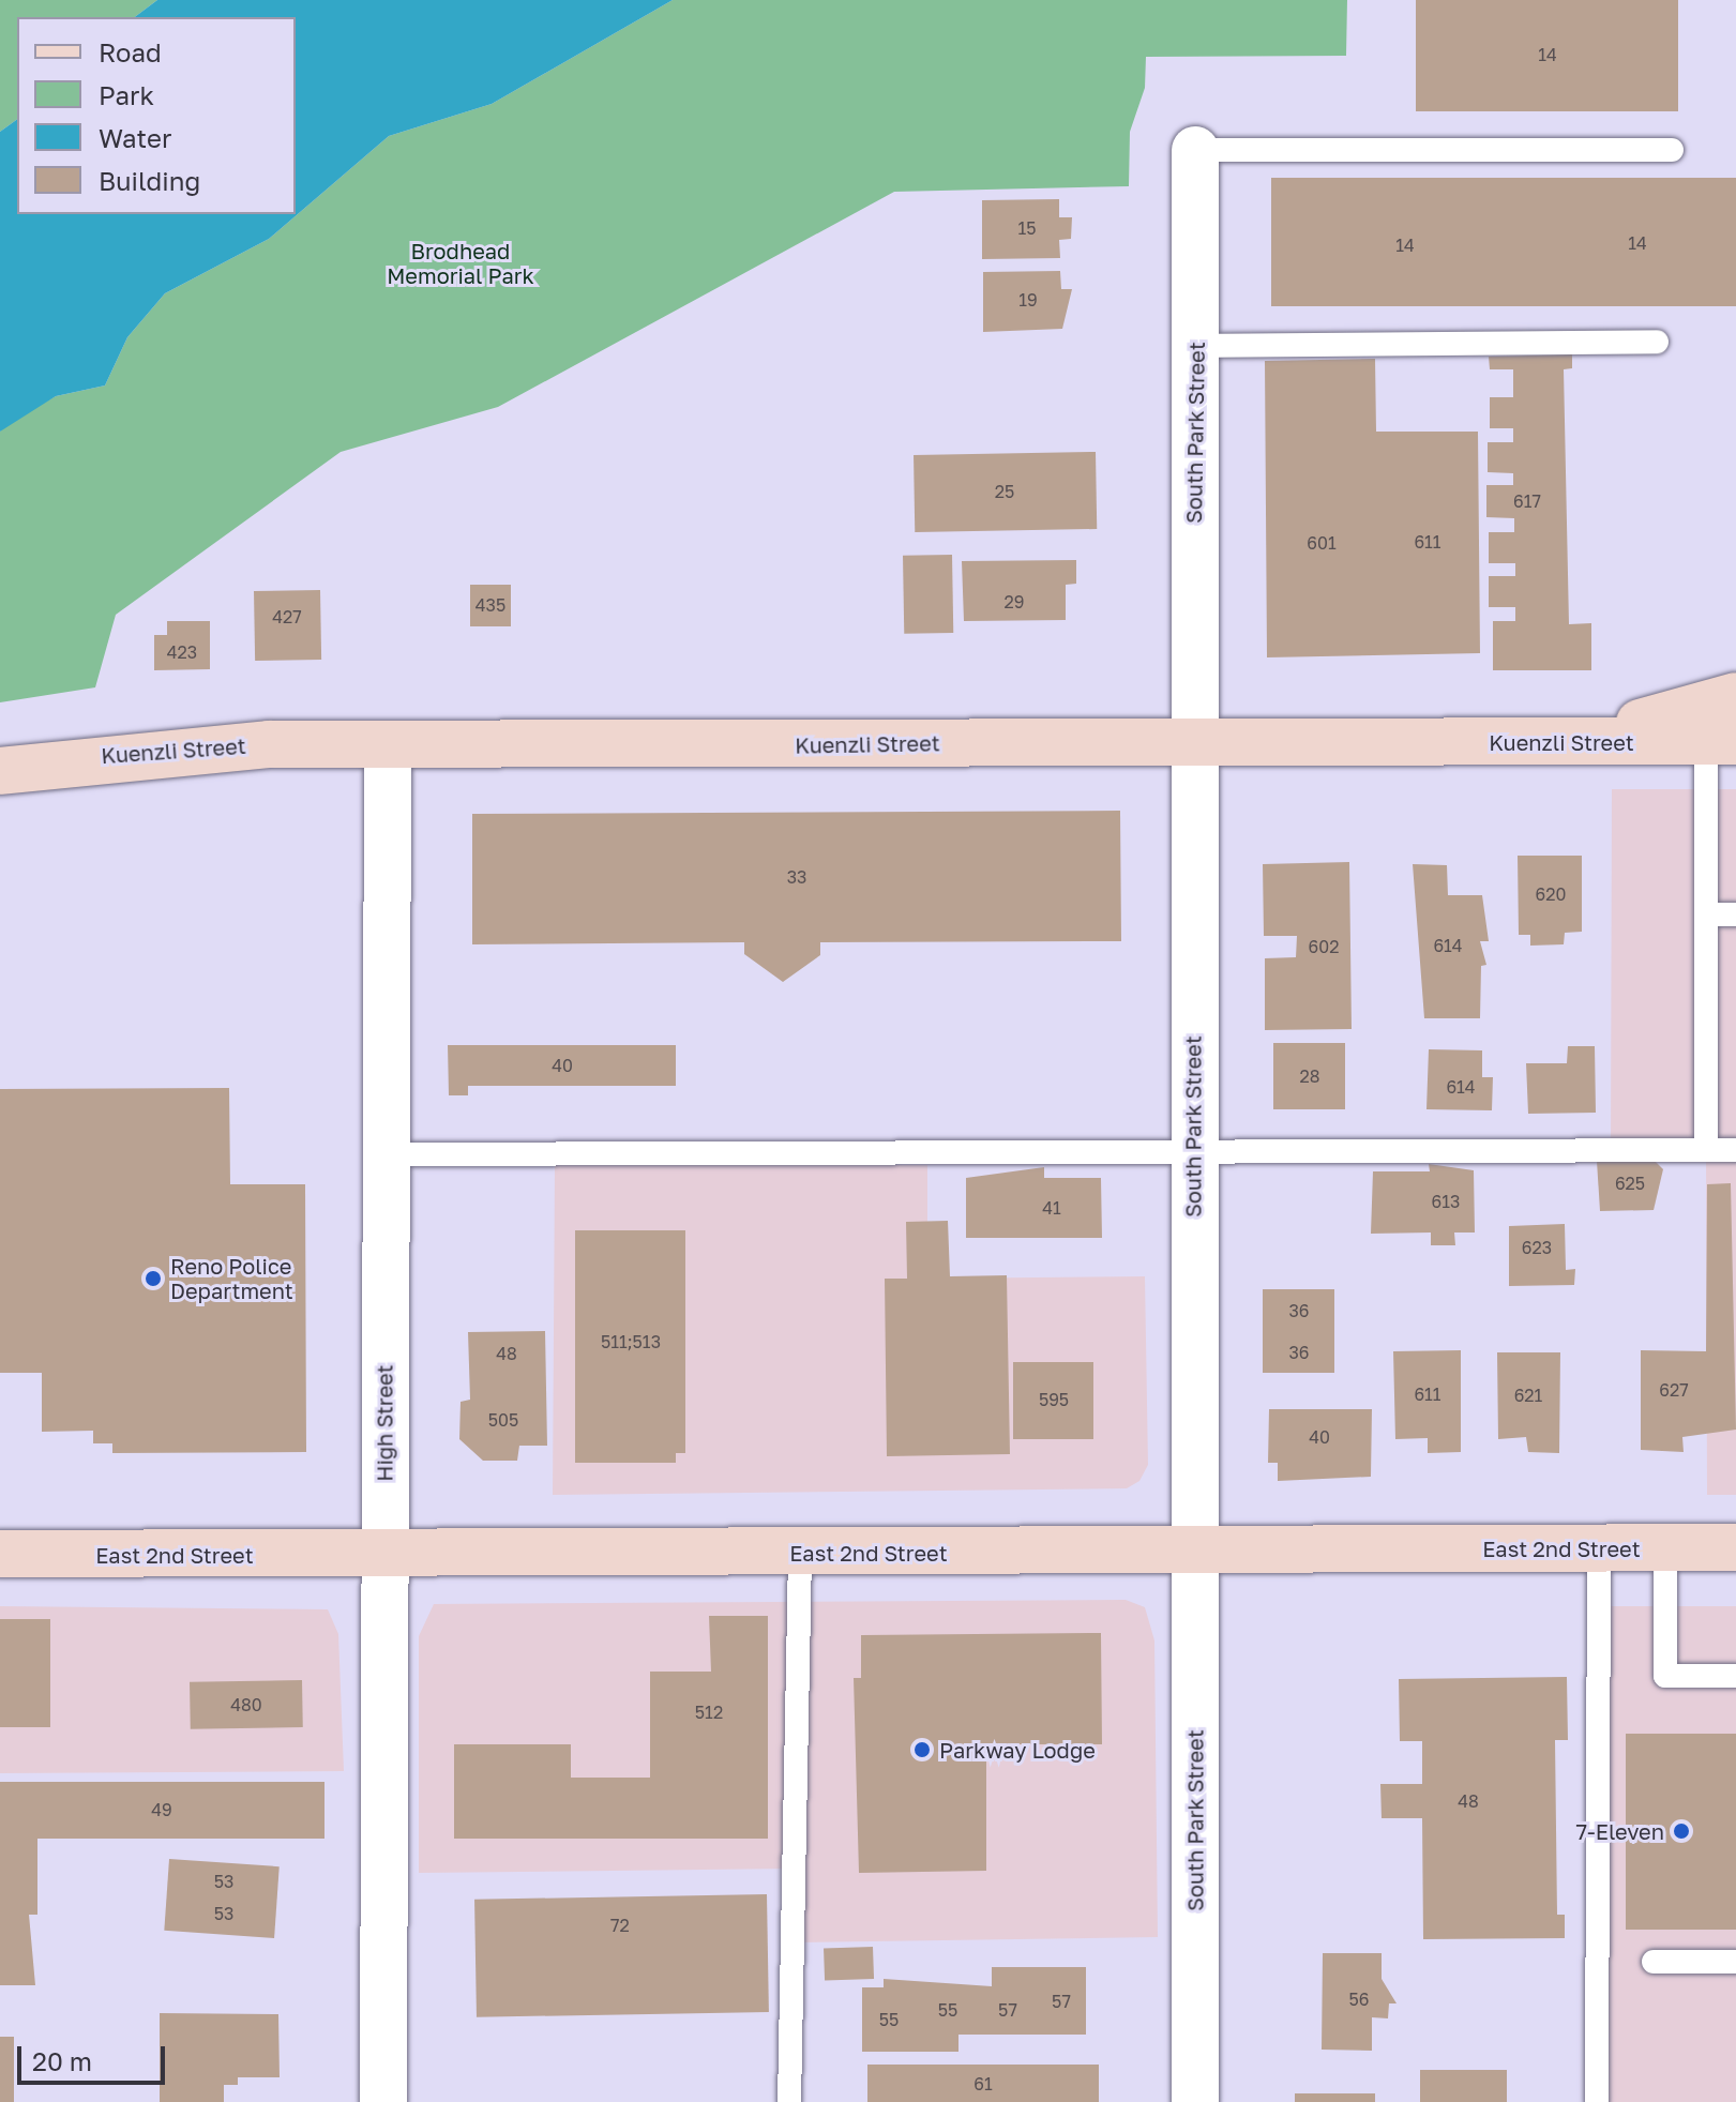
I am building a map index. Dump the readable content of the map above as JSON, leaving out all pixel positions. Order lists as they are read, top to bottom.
{
  "streets": {
    "main road": ["Kuenzli Street", "East 2nd Street"],
    "street": ["South Park Street", "High Street"]
  },
  "crossings": [
    ["South Park Street", "Kuenzli Street"],
    ["South Park Street", "East 2nd Street"],
    ["Kuenzli Street", "High Street"],
    ["High Street", "East 2nd Street"]
  ],
  "parks": ["Brodhead Memorial Park"],
  "places": ["Reno Police Department", "Parkway Lodge", "7-Eleven"],
  "house_numbers": [
    "14",
    "15",
    "14",
    "14",
    "19",
    "25",
    "617",
    "611",
    "601",
    "29",
    "435",
    "427",
    "423",
    "33",
    "620",
    "614",
    "602",
    "40",
    "28",
    "614",
    "625",
    "613",
    "41",
    "623",
    "36",
    "511;513",
    "36",
    "48",
    "627",
    "611",
    "621",
    "595",
    "505",
    "40",
    "480",
    "512",
    "48",
    "49",
    "53",
    "53",
    "72",
    "56",
    "57",
    "55",
    "57",
    "55",
    "61"
  ],
  "legend": [
    "Road",
    "Park",
    "Water",
    "Building"
  ],
  "scale_bar": "20 m"
}
